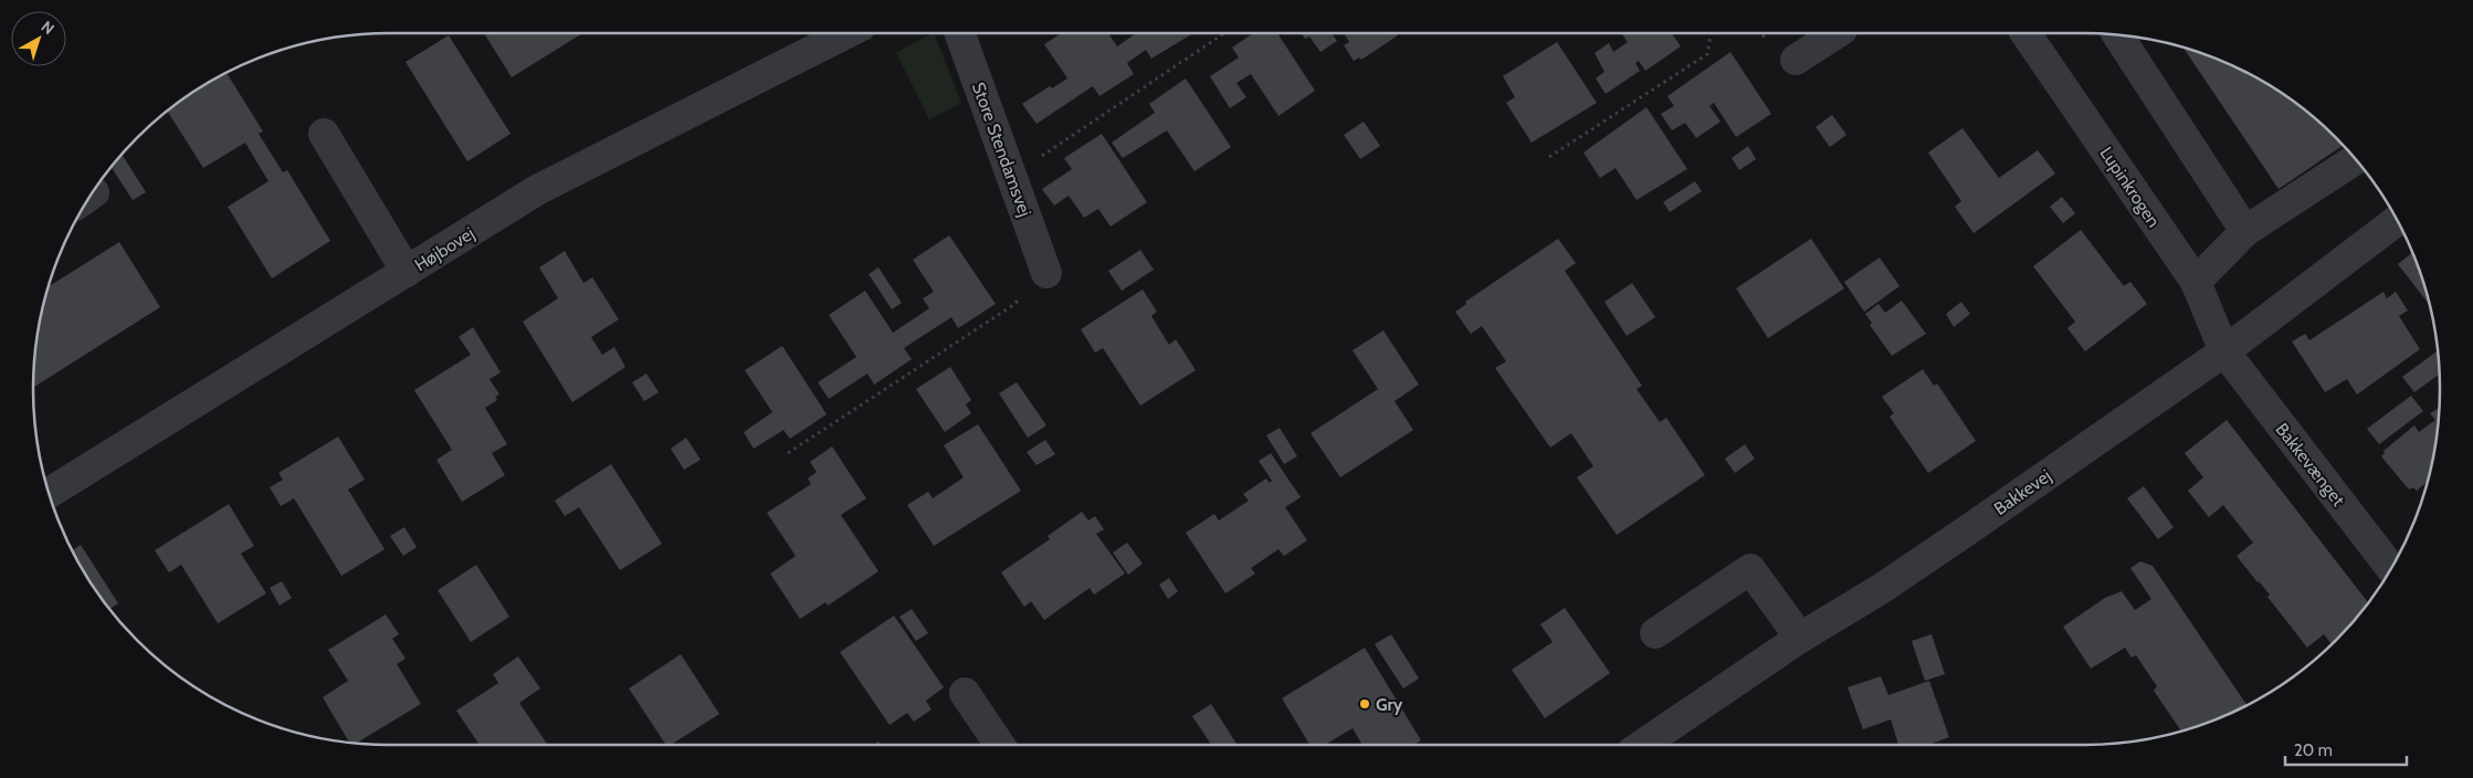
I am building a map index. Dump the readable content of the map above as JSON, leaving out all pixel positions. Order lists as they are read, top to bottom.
{
  "streets": {
    "street": [
      "Store Stendamsvej",
      "Lupinkrogen",
      "Højbovej",
      "Bakkevænget",
      "Bakkevej"
    ]
  },
  "crossings": [
    ["Lupinkrogen", "Bakkevænget"],
    ["Lupinkrogen", "Bakkevej"],
    ["Bakkevænget", "Bakkevej"]
  ],
  "places": ["Gry"],
  "scale_bar": "20 m",
  "north": "top right"
}
